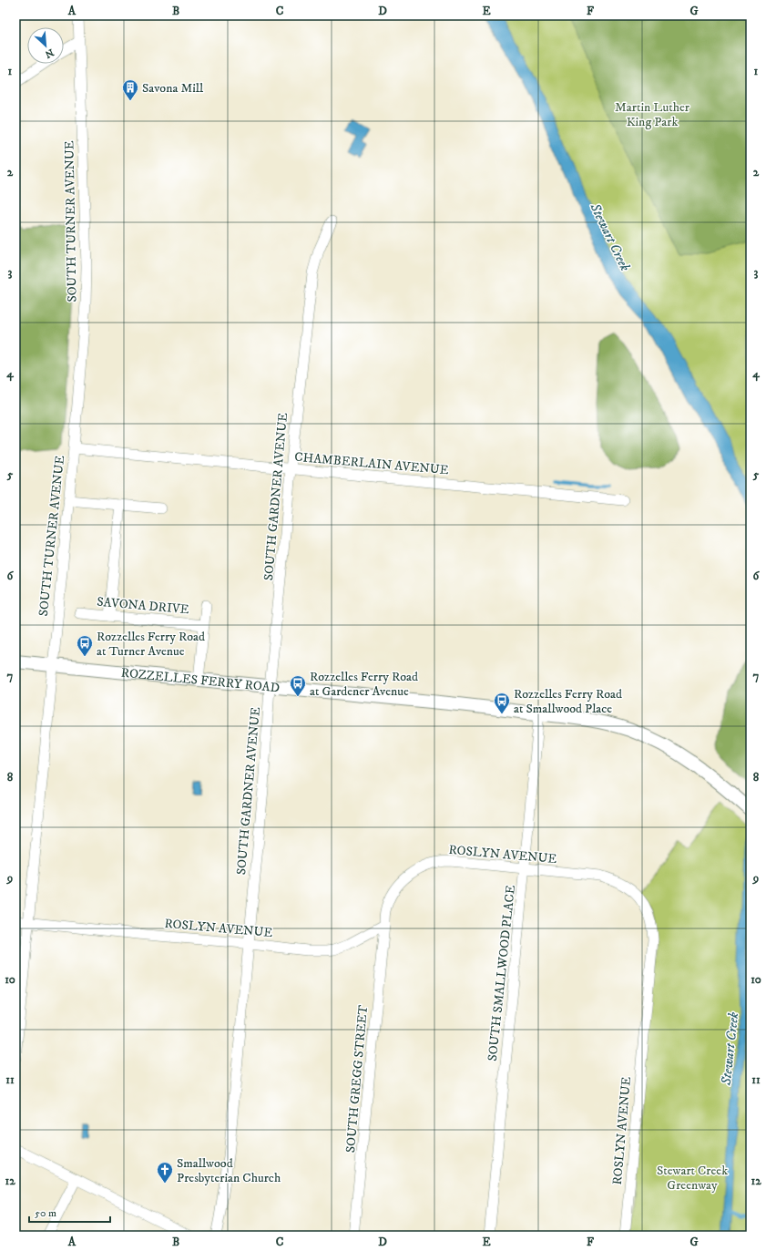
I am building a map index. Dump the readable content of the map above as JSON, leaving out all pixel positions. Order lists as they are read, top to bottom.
{
  "streets": {
    "street": [
      "SOUTH TURNER AVENUE",
      "CHAMBERLAIN AVENUE",
      "SOUTH GARDNER AVENUE",
      "SAVONA DRIVE",
      "ROZZELLES FERRY ROAD",
      "ROSLYN AVENUE",
      "SOUTH SMALLWOOD PLACE",
      "SOUTH GREGG STREET"
    ]
  },
  "crossings": [
    ["SOUTH TURNER AVENUE", "CHAMBERLAIN AVENUE"],
    ["SOUTH TURNER AVENUE", "ROZZELLES FERRY ROAD"],
    ["SOUTH TURNER AVENUE", "ROSLYN AVENUE"],
    ["CHAMBERLAIN AVENUE", "SOUTH GARDNER AVENUE"],
    ["SOUTH GARDNER AVENUE", "ROZZELLES FERRY ROAD"],
    ["SOUTH GARDNER AVENUE", "ROSLYN AVENUE"],
    ["ROZZELLES FERRY ROAD", "SOUTH SMALLWOOD PLACE"],
    ["ROSLYN AVENUE", "SOUTH SMALLWOOD PLACE"],
    ["ROSLYN AVENUE", "SOUTH GREGG STREET"]
  ],
  "water": ["Stewart Creek"],
  "parks": ["Martin Luther King Park", "Stewart Creek Greenway"],
  "places": {
    "building": ["Savona Mill"],
    "bus stop": ["Rozzelles Ferry Road at Turner Avenue", "Rozzelles Ferry Road at Gardener Avenue", "Rozzelles Ferry Road at Smallwood Place"],
    "church": ["Smallwood Presbyterian Church"]
  },
  "scale_bar": "50 m",
  "north": "bottom right",
  "grid": {
    "columns": [
      "A",
      "B",
      "C",
      "D",
      "E",
      "F",
      "G"
    ],
    "rows": [
      "1",
      "2",
      "3",
      "4",
      "5",
      "6",
      "7",
      "8",
      "9",
      "10",
      "11",
      "12"
    ]
  }
}
